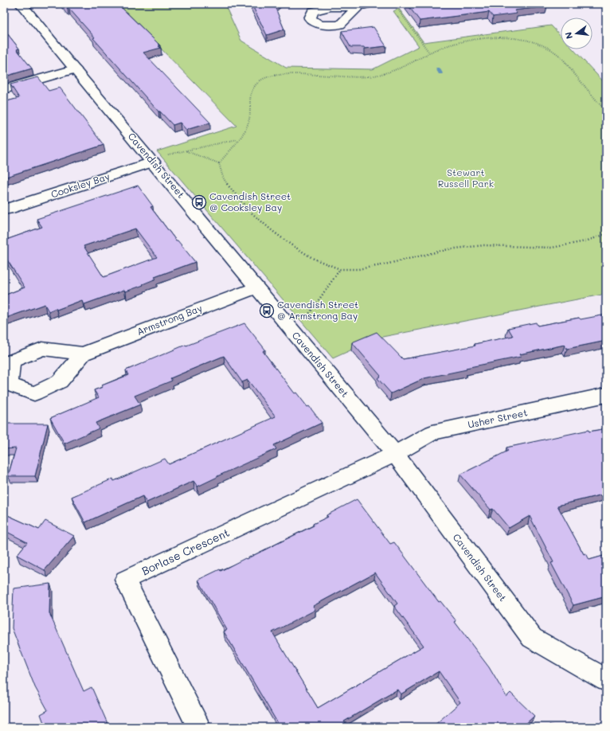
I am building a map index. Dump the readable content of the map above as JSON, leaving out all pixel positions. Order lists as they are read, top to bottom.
{
  "streets": {
    "street": [
      "Cavendish Street",
      "Cooksley Bay",
      "Armstrong Bay",
      "Usher Street",
      "Borlase Crescent"
    ]
  },
  "crossings": [
    ["Cavendish Street", "Cooksley Bay"],
    ["Cavendish Street", "Armstrong Bay"],
    ["Cavendish Street", "Usher Street"],
    ["Cavendish Street", "Borlase Crescent"],
    ["Usher Street", "Borlase Crescent"]
  ],
  "parks": ["Stewart Russell Park"],
  "places": {
    "bus stop": ["Cavendish Street @ Cooksley Bay", "Cavendish Street @ Armstrong Bay"]
  },
  "north": "left"
}
